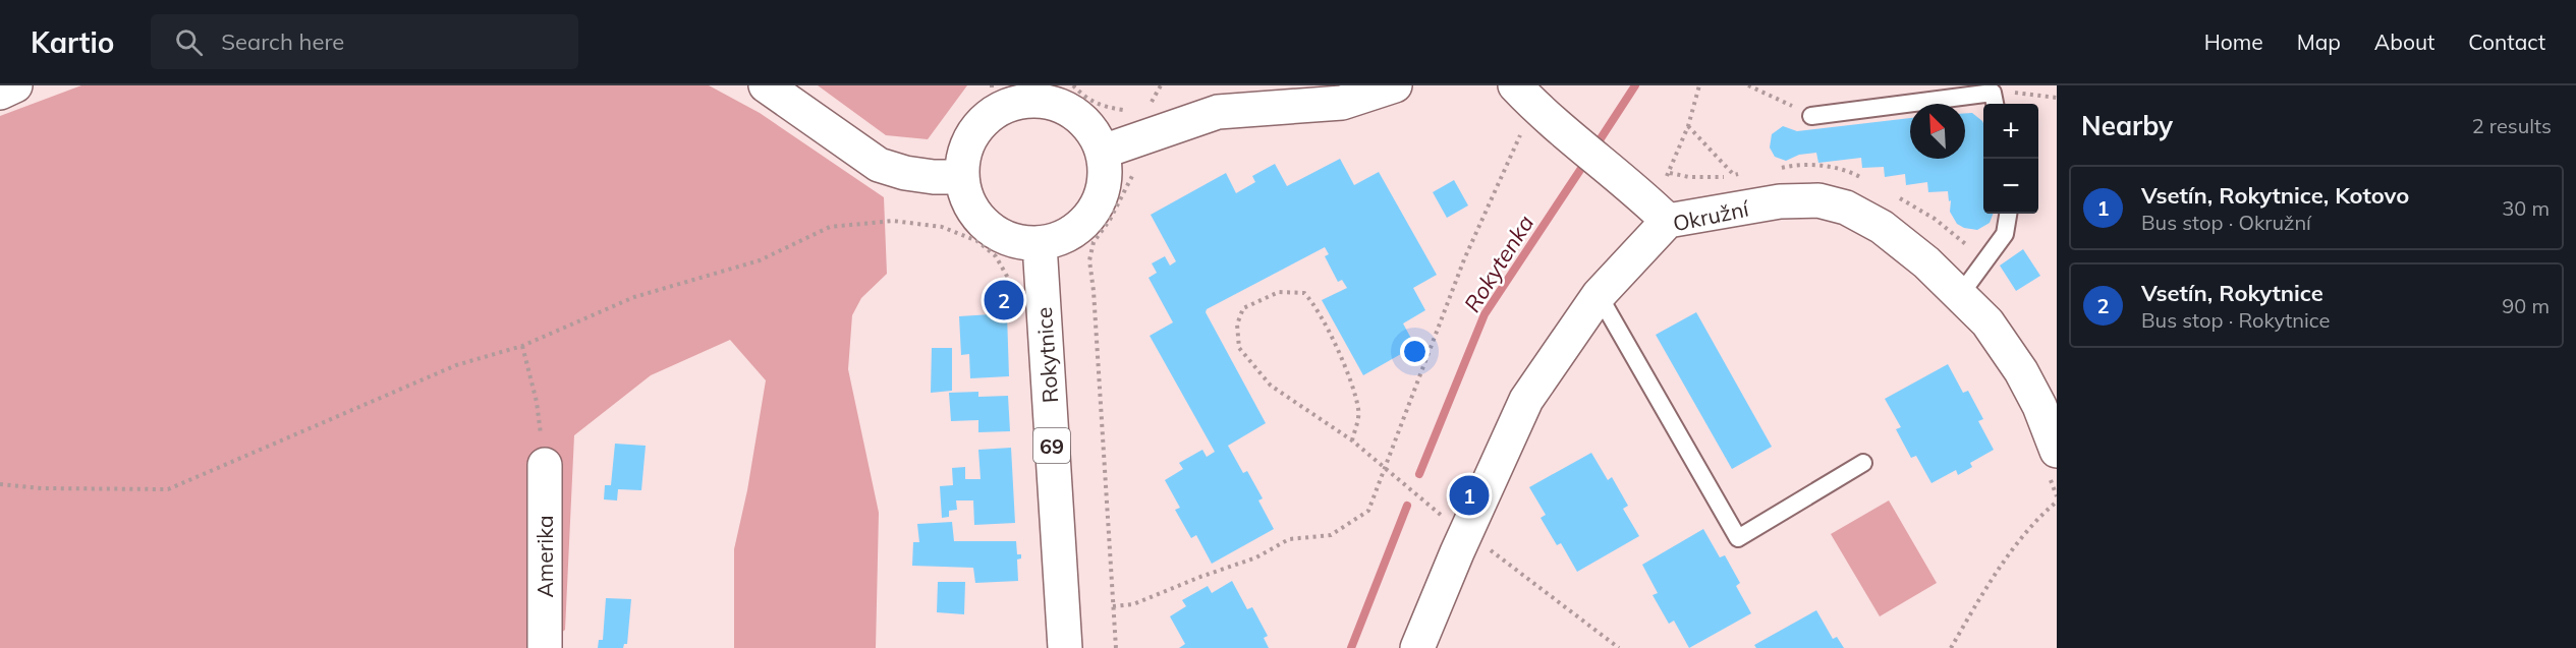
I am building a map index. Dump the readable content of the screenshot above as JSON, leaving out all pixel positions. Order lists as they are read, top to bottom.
{
  "streets": {
    "street": [
      "Okružní",
      "Rokytnice",
      "69",
      "Amerika"
    ]
  },
  "water": ["Rokytenka"],
  "north": "top left",
  "page": {
    "header": "Kartio",
    "search": "Search here",
    "nav": [
      "Home",
      "Map",
      "About",
      "Contact"
    ],
    "heading": ["Nearby", "2 results"],
    "map_buttons": ["+", "−"],
    "list": [
      {
        "mark": "1",
        "name": "Vsetín, Rokytnice, Kotovo",
        "note": "Bus stop · Okružní",
        "value": "30 m"
      },
      {
        "mark": "2",
        "name": "Vsetín, Rokytnice",
        "note": "Bus stop · Rokytnice",
        "value": "90 m"
      }
    ],
    "pins": ["2", "1"]
  }
}
